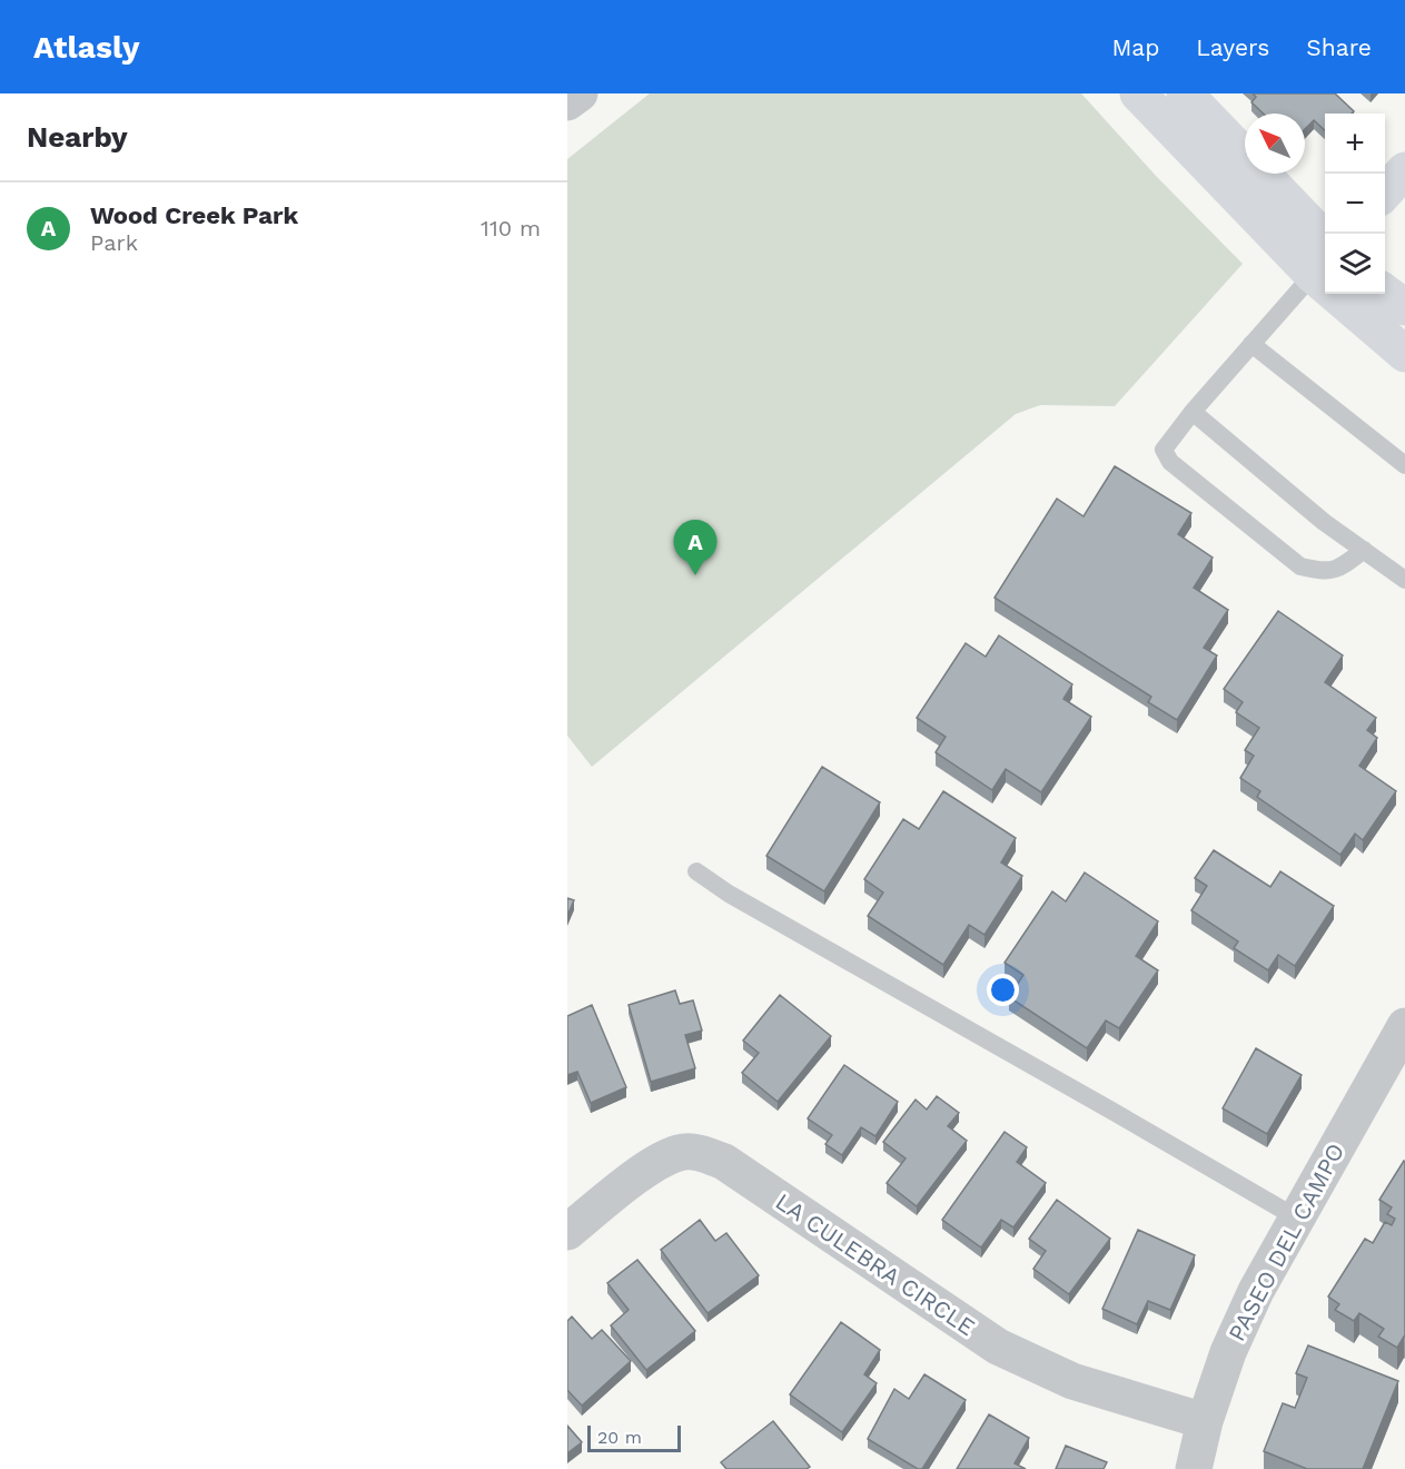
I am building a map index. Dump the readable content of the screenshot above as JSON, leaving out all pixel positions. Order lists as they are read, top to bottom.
{
  "streets": {
    "street": ["PASEO DEL CAMPO", "LA CULEBRA CIRCLE"]
  },
  "crossings": [
    ["PASEO DEL CAMPO", "LA CULEBRA CIRCLE"]
  ],
  "scale_bar": "20 m",
  "north": "top left",
  "page": {
    "header": "Atlasly",
    "nav": ["Map", "Layers", "Share"],
    "heading": "Nearby",
    "map_buttons": ["+", "−"],
    "list": [
      {
        "mark": "A",
        "name": "Wood Creek Park",
        "note": "Park",
        "value": "110 m"
      }
    ],
    "pins": "A",
    "scale": "20 m"
  }
}
